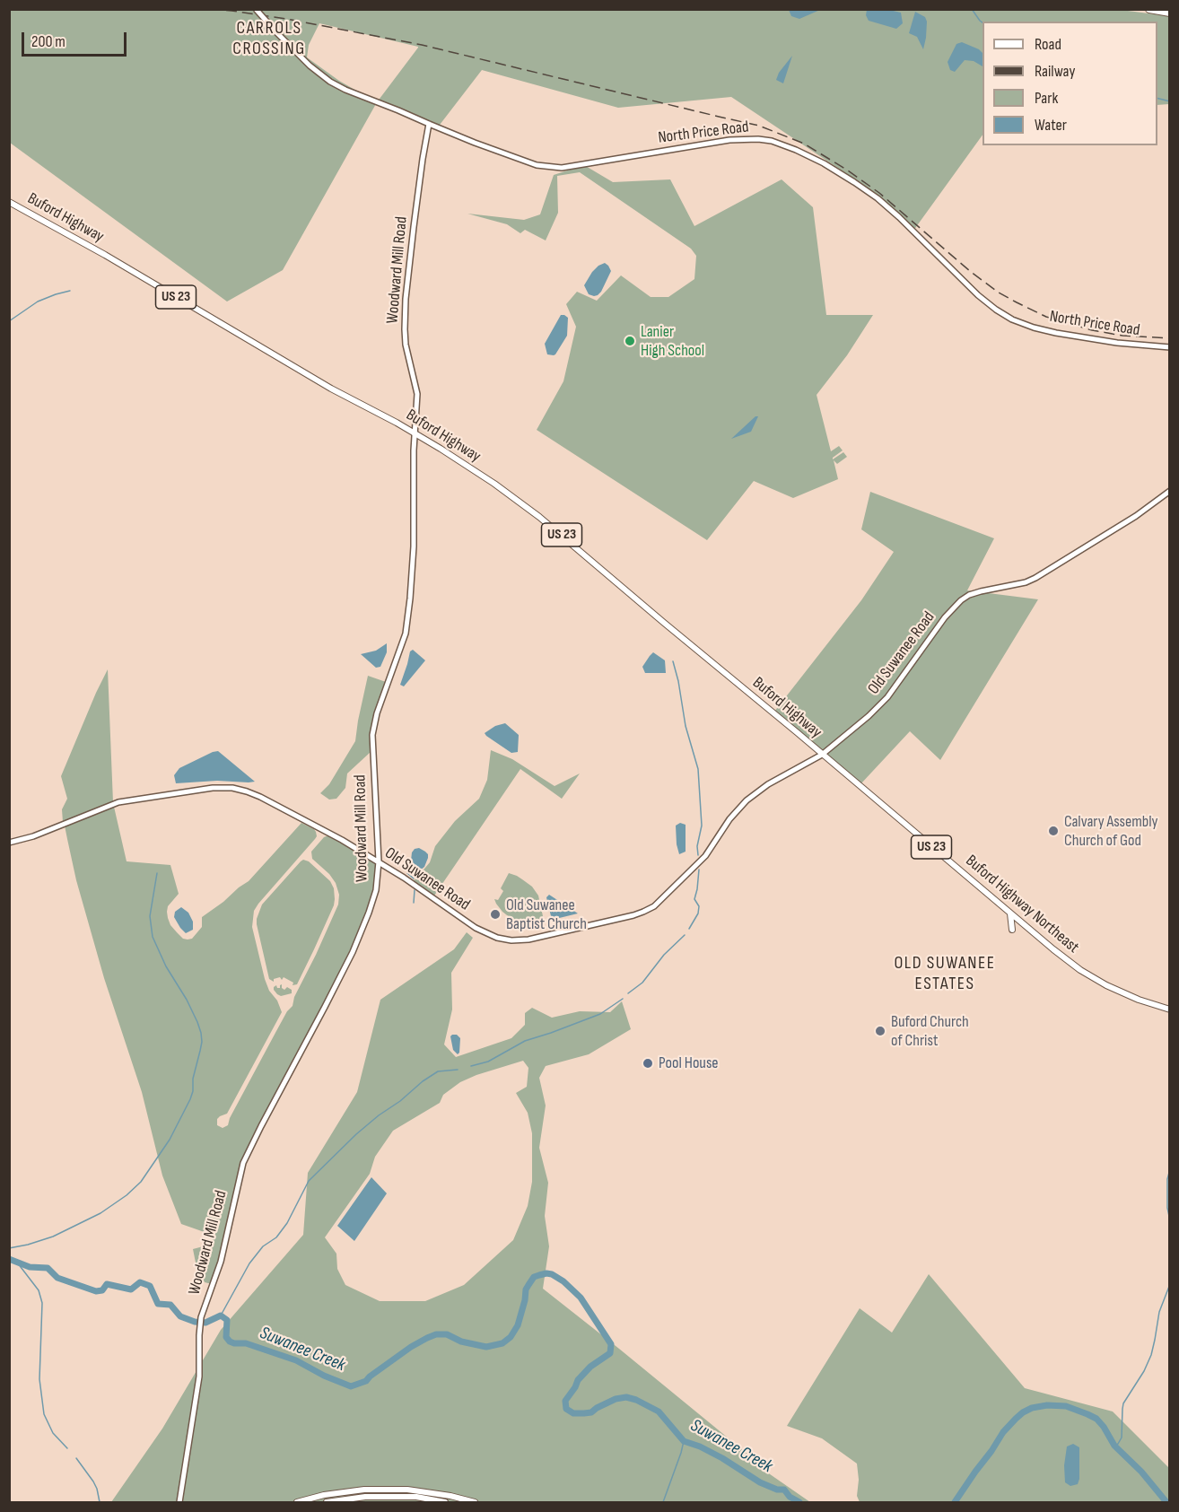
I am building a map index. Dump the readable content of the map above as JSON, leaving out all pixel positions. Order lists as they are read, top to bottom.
{
  "streets": {
    "main road": ["Buford Highway", "US 23", "Buford Highway Northeast"],
    "street": ["North Price Road", "Woodward Mill Road", "Old Suwanee Road"]
  },
  "crossings": [
    ["North Price Road", "Woodward Mill Road"],
    ["Buford Highway", "Woodward Mill Road"],
    ["Buford Highway", "Old Suwanee Road"],
    ["Buford Highway", "Buford Highway Northeast"],
    ["Woodward Mill Road", "Old Suwanee Road"],
    ["Old Suwanee Road", "Buford Highway Northeast"]
  ],
  "districts": ["CARROLS CROSSING", "OLD SUWANEE ESTATES"],
  "water": ["Suwanee Creek"],
  "places": [
    "Lanier High School",
    "Calvary Assembly Church of God",
    "Old Suwanee Baptist Church",
    "Buford Church of Christ",
    "Pool House"
  ],
  "legend": [
    "Road",
    "Railway",
    "Park",
    "Water"
  ],
  "scale_bar": "200 m"
}
